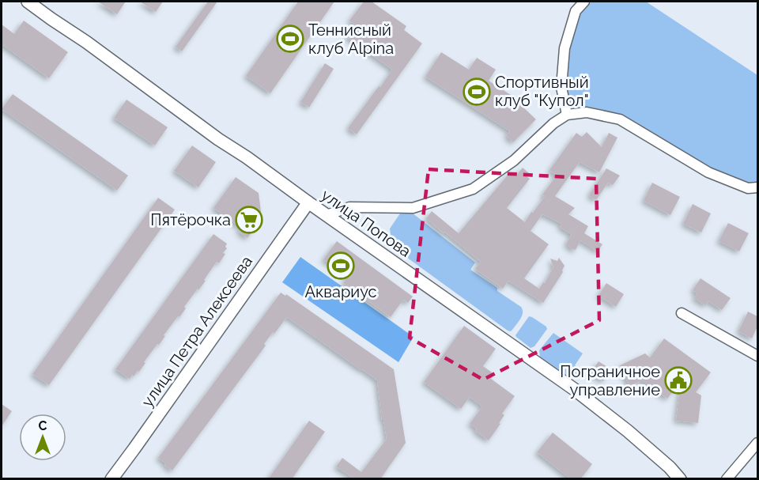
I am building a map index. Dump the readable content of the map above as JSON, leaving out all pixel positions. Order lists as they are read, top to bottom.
{
  "streets": {
    "street": ["улица Попова", "улица Петра Алексеева"]
  },
  "crossings": [
    ["улица Попова", "улица Петра Алексеева"]
  ],
  "places": {
    "sports": ["Теннисный клуб Alpina", "Спортивный клуб \"Купол\"", "Аквариус"],
    "supermarket": ["Пятёрочка"],
    "public building": ["Пограничное управление"]
  },
  "north": "top"
}
